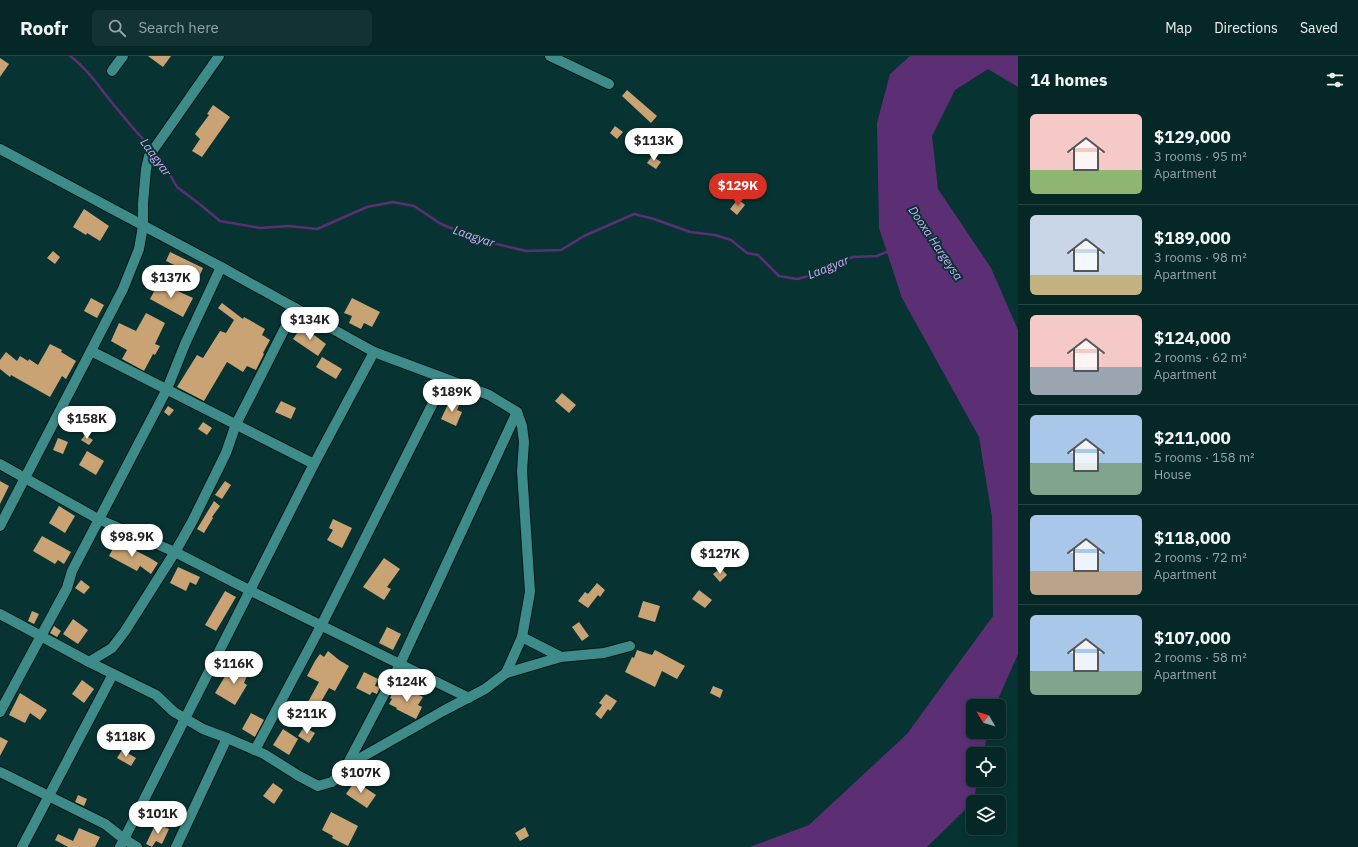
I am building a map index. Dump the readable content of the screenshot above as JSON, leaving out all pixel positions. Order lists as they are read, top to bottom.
{
  "water": ["Laagyar", "Dooxa Hargeysa"],
  "north": "top left",
  "page": {
    "header": "Roofr",
    "search": "Search here",
    "nav": ["Map", "Directions", "Saved"],
    "heading": "14 homes",
    "list": [
      {
        "name": "$129,000",
        "note": "3 rooms · 95 m² · Apartment"
      },
      {
        "name": "$189,000",
        "note": "3 rooms · 98 m² · Apartment"
      },
      {
        "name": "$124,000",
        "note": "2 rooms · 62 m² · Apartment"
      },
      {
        "name": "$211,000",
        "note": "5 rooms · 158 m² · House"
      },
      {
        "name": "$118,000",
        "note": "2 rooms · 72 m² · Apartment"
      },
      {
        "name": "$107,000",
        "note": "2 rooms · 58 m² · Apartment"
      }
    ],
    "price": [
      "$113K",
      "$129K",
      "$137K",
      "$134K",
      "$189K",
      "$158K",
      "$98.9K",
      "$127K",
      "$116K",
      "$124K",
      "$211K",
      "$118K",
      "$107K",
      "$101K"
    ]
  }
}
